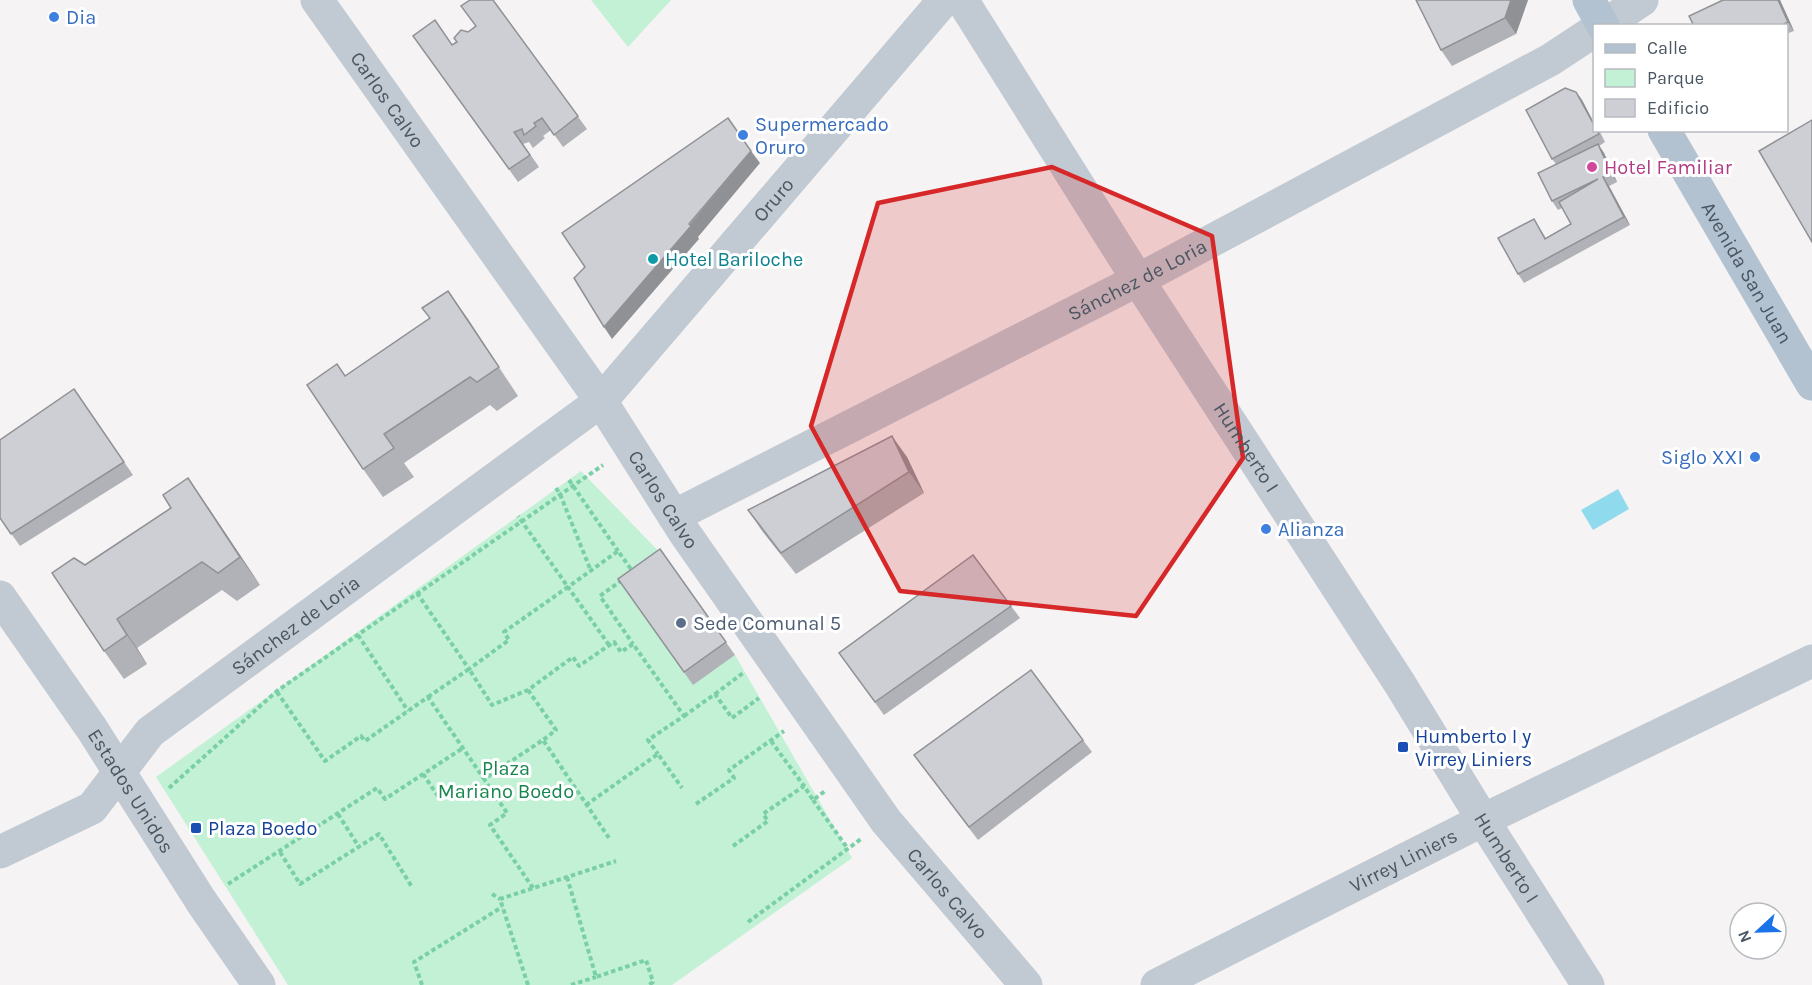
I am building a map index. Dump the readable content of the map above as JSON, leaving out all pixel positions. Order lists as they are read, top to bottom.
{
  "streets": {
    "main road": ["Avenida San Juan"],
    "street": [
      "Carlos Calvo",
      "Oruro",
      "Sánchez de Loria",
      "Humberto I",
      "Estados Unidos",
      "Virrey Liniers"
    ]
  },
  "crossings": [
    ["Carlos Calvo", "Oruro"],
    ["Carlos Calvo", "Sánchez de Loria"],
    ["Oruro", "Sánchez de Loria"],
    ["Sánchez de Loria", "Humberto I"],
    ["Sánchez de Loria", "Estados Unidos"],
    ["Humberto I", "Virrey Liniers"]
  ],
  "parks": ["Plaza Mariano Boedo"],
  "places": {
    "other": [
      "Dia",
      "Supermercado Oruro",
      "Hotel Familiar",
      "Hotel Bariloche",
      "Siglo XXI",
      "Alianza",
      "Sede Comunal 5"
    ],
    "transit": ["Humberto I y Virrey Liniers", "Plaza Boedo"]
  },
  "legend": ["Calle", "Parque", "Edificio"],
  "north": "left"
}
